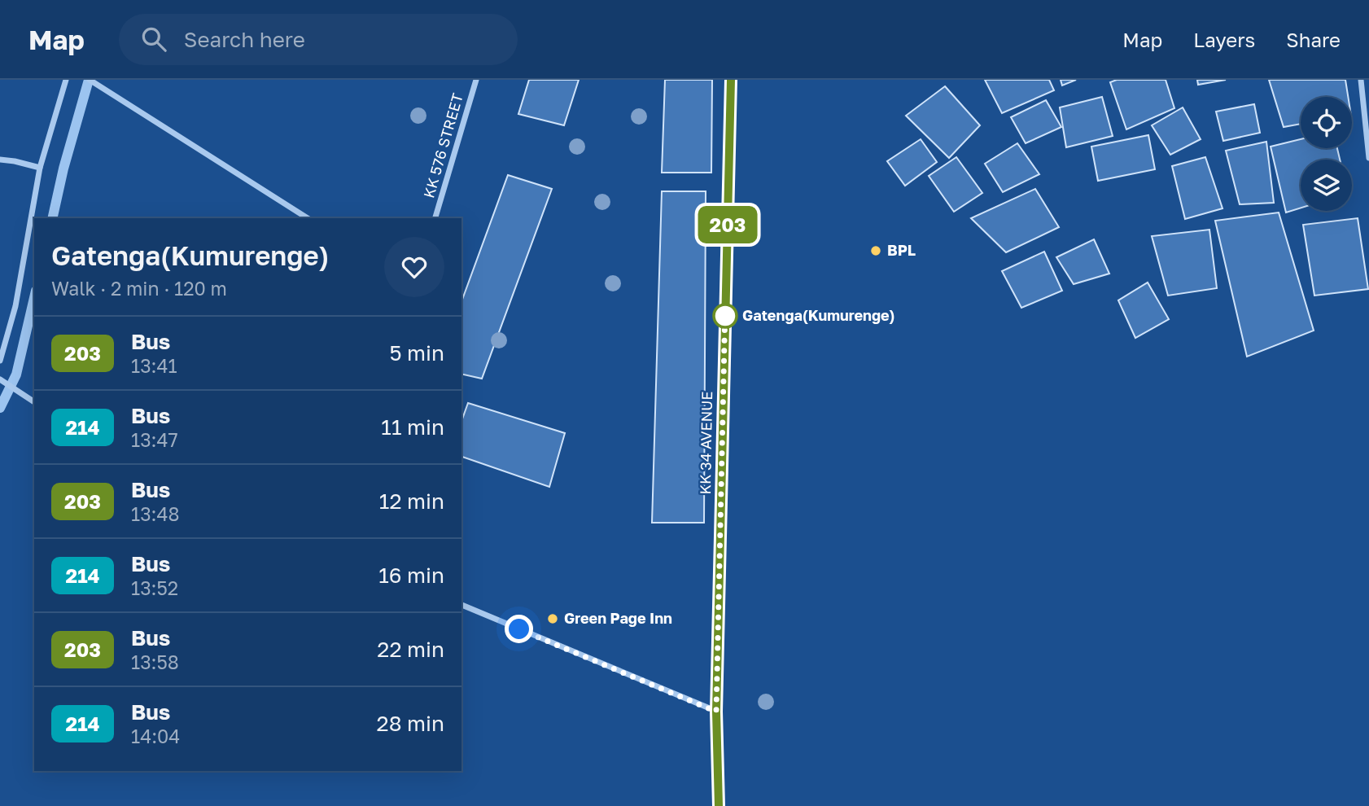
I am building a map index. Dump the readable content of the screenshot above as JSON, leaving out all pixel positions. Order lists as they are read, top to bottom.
{
  "streets": {
    "main road": ["KK 34 AVENUE"],
    "street": ["KK 576 STREET"]
  },
  "places": ["BPL", "Gatenga(Kumurenge)", "Green Page Inn"],
  "lines": ["bus line 203"],
  "page": {
    "header": "Map",
    "search": "Search here",
    "nav": ["Map", "Layers", "Share"],
    "on_map": "203",
    "heading": ["Gatenga(Kumurenge)", "Walk · 2 min · 120 m"],
    "list": [
      {
        "mark": "203",
        "name": "Bus",
        "note": "13:41",
        "value": "5 min"
      },
      {
        "mark": "214",
        "name": "Bus",
        "note": "13:47",
        "value": "11 min"
      },
      {
        "mark": "203",
        "name": "Bus",
        "note": "13:48",
        "value": "12 min"
      },
      {
        "mark": "214",
        "name": "Bus",
        "note": "13:52",
        "value": "16 min"
      },
      {
        "mark": "203",
        "name": "Bus",
        "note": "13:58",
        "value": "22 min"
      },
      {
        "mark": "214",
        "name": "Bus",
        "note": "14:04",
        "value": "28 min"
      }
    ]
  }
}
